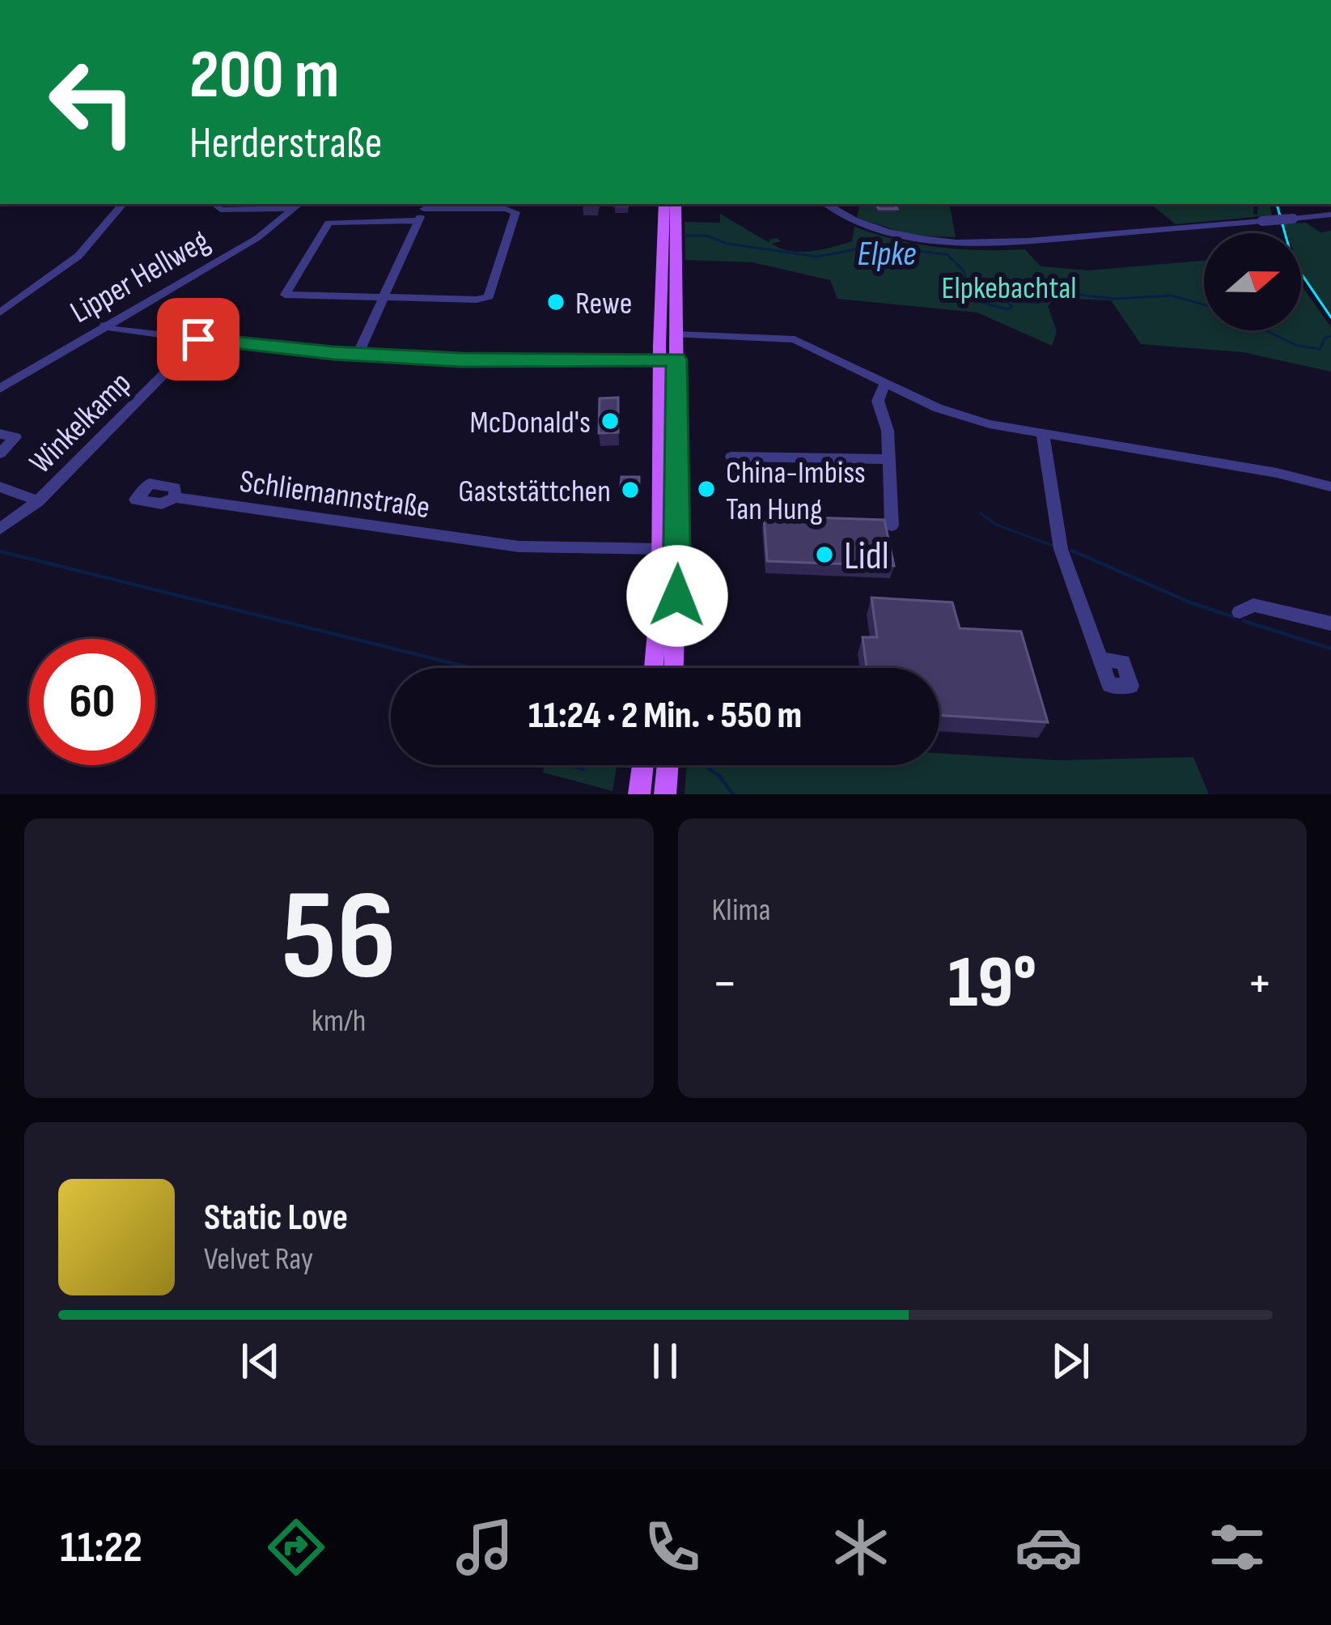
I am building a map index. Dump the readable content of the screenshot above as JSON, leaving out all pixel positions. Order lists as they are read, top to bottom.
{
  "streets": {
    "street": ["Lipper Hellweg", "Winkelkamp", "Schliemannstraße"]
  },
  "water": ["Elpke"],
  "parks": ["Elpkebachtal"],
  "places": [
    "Rewe",
    "McDonald's",
    "China-Imbiss Tan Hung",
    "Gaststättchen",
    "Lidl"
  ],
  "north": "right",
  "page": {
    "turn": ["200 m", "Herderstraße"],
    "limit": "60",
    "trip": "11:24 · 2 Min. · 550 m",
    "tile": [
      ["56", "km/h"],
      "Klima"
    ],
    "heat": ["−", "19°", "+"],
    "song": ["Static Love", "Velvet Ray"],
    "tabs": "11:22"
  }
}
